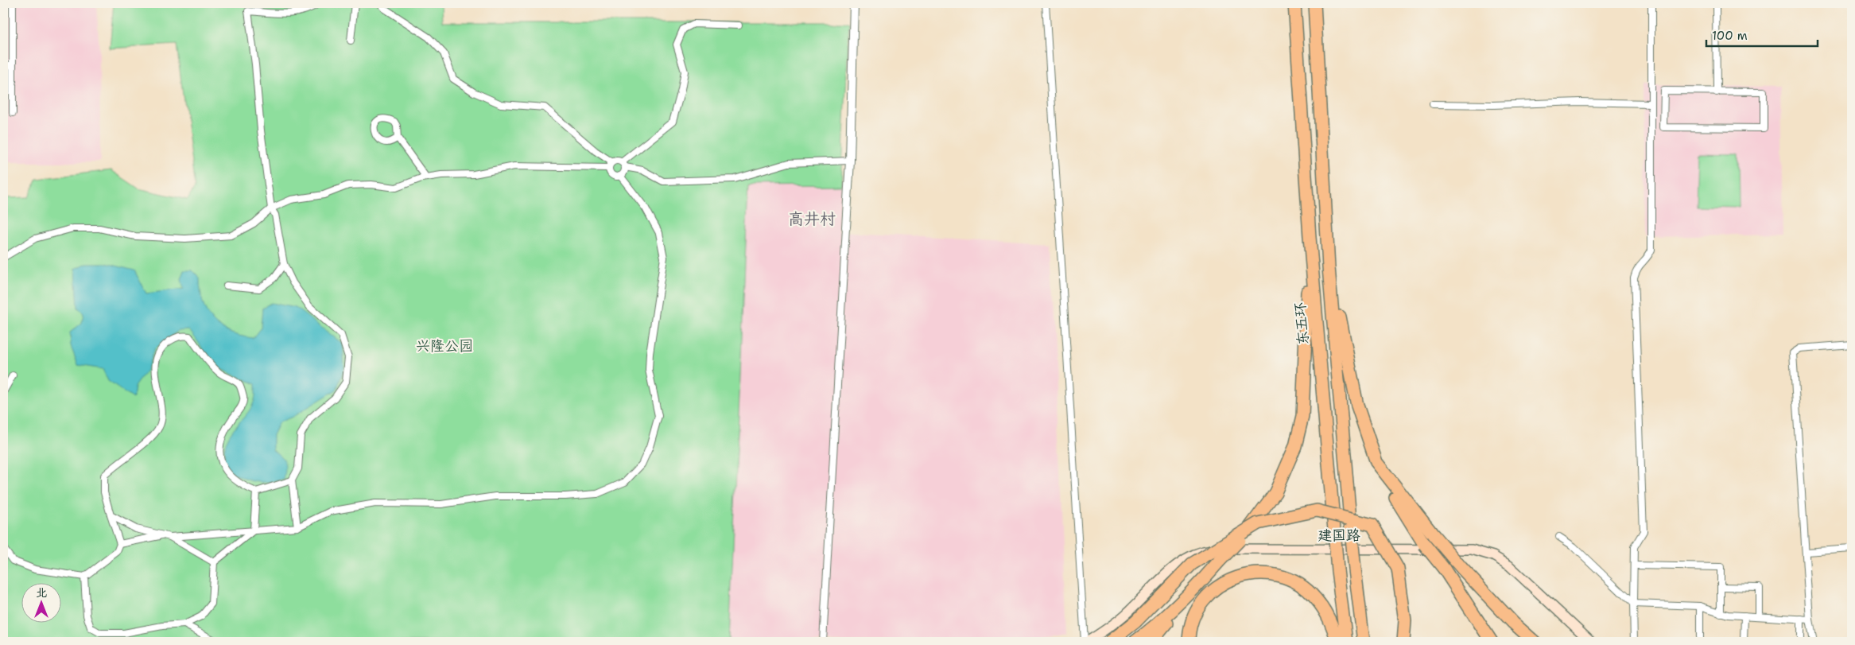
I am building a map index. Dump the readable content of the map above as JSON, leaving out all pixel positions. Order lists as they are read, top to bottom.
{
  "streets": {
    "highway": ["东五环"],
    "main road": ["建国路"]
  },
  "districts": ["高井村"],
  "parks": ["兴隆公园"],
  "scale_bar": "100 m",
  "north": "top"
}
